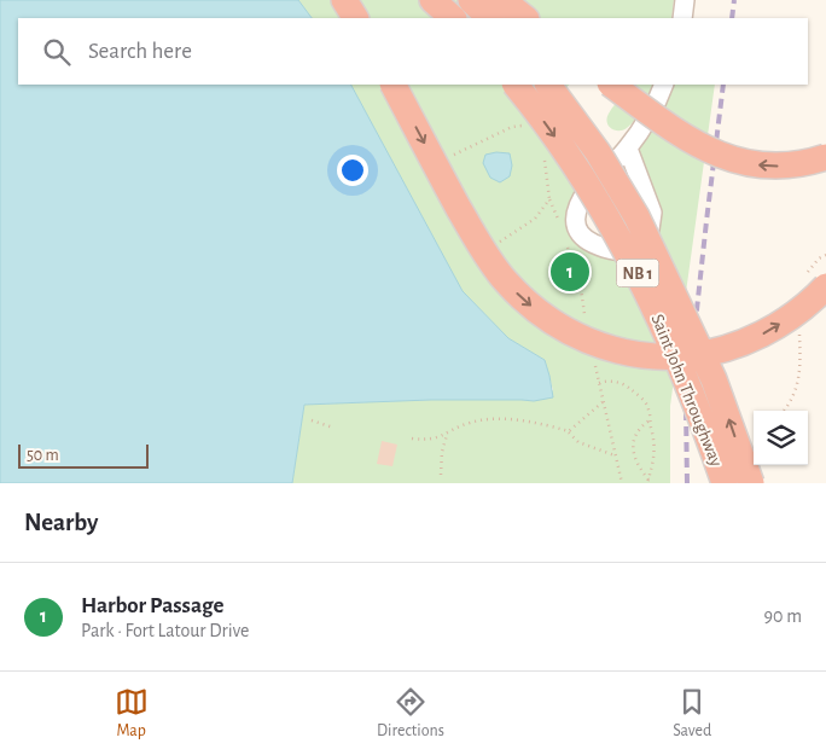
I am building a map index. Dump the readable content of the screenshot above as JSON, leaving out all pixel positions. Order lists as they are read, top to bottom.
{
  "streets": {
    "highway": ["NB 1", "Saint John Throughway"]
  },
  "scale_bar": "50 m",
  "page": {
    "search": "Search here",
    "pins": "1",
    "scale": "50 m",
    "heading": "Nearby",
    "list": [
      {
        "mark": "1",
        "name": "Harbor Passage",
        "note": "Park · Fort Latour Drive",
        "value": "90 m"
      }
    ],
    "nav": ["Map", "Directions", "Saved"]
  }
}
